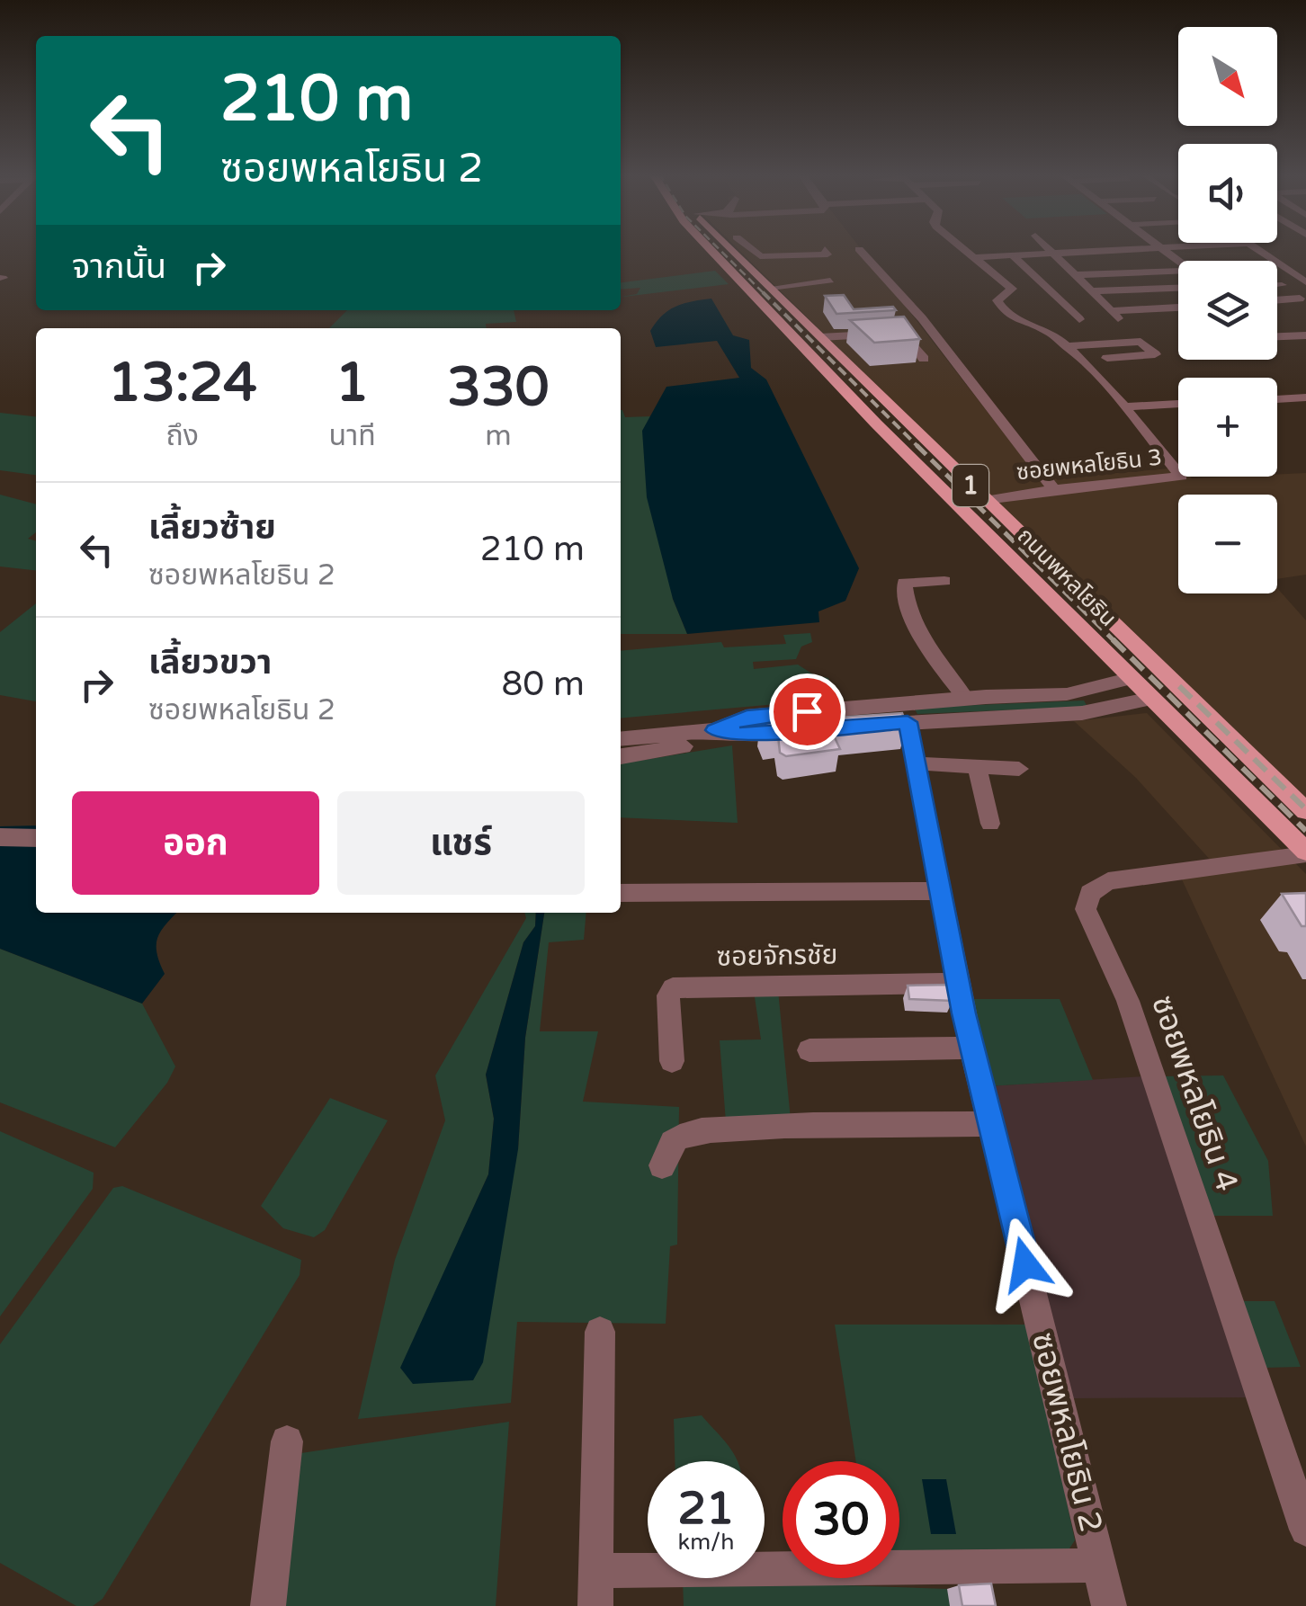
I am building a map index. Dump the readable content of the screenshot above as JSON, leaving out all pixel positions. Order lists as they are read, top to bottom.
{
  "streets": {
    "main road": ["1", "ถนนพหลโยธิน"],
    "street": [
      "ซอยพหลโยธิน 3",
      "ซอยจักรชัย",
      "ซอยพหลโยธิน 4",
      "ซอยพหลโยธิน 2"
    ]
  },
  "crossings": [
    ["ซอยพหลโยธิน 3", "ถนนพหลโยธิน"],
    ["ถนนพหลโยธิน", "ซอยพหลโยธิน 4"],
    ["ซอยจักรชัย", "ซอยพหลโยธิน 2"]
  ],
  "north": "bottom right",
  "page": {
    "map_buttons": ["+", "−"],
    "turn": ["210 m", "ซอยพหลโยธิน 2"],
    "then": "จากนั้น",
    "eta": [
      "13:24",
      "ถึง",
      "1",
      "นาที",
      "330",
      "m"
    ],
    "list": [
      {
        "name": "เลี้ยวซ้าย",
        "note": "ซอยพหลโยธิน 2",
        "value": "210 m"
      },
      {
        "name": "เลี้ยวขวา",
        "note": "ซอยพหลโยธิน 2",
        "value": "80 m"
      }
    ],
    "buttons": ["ออก", "แชร์"],
    "speed": "21 km/h",
    "limit": "30"
  }
}
